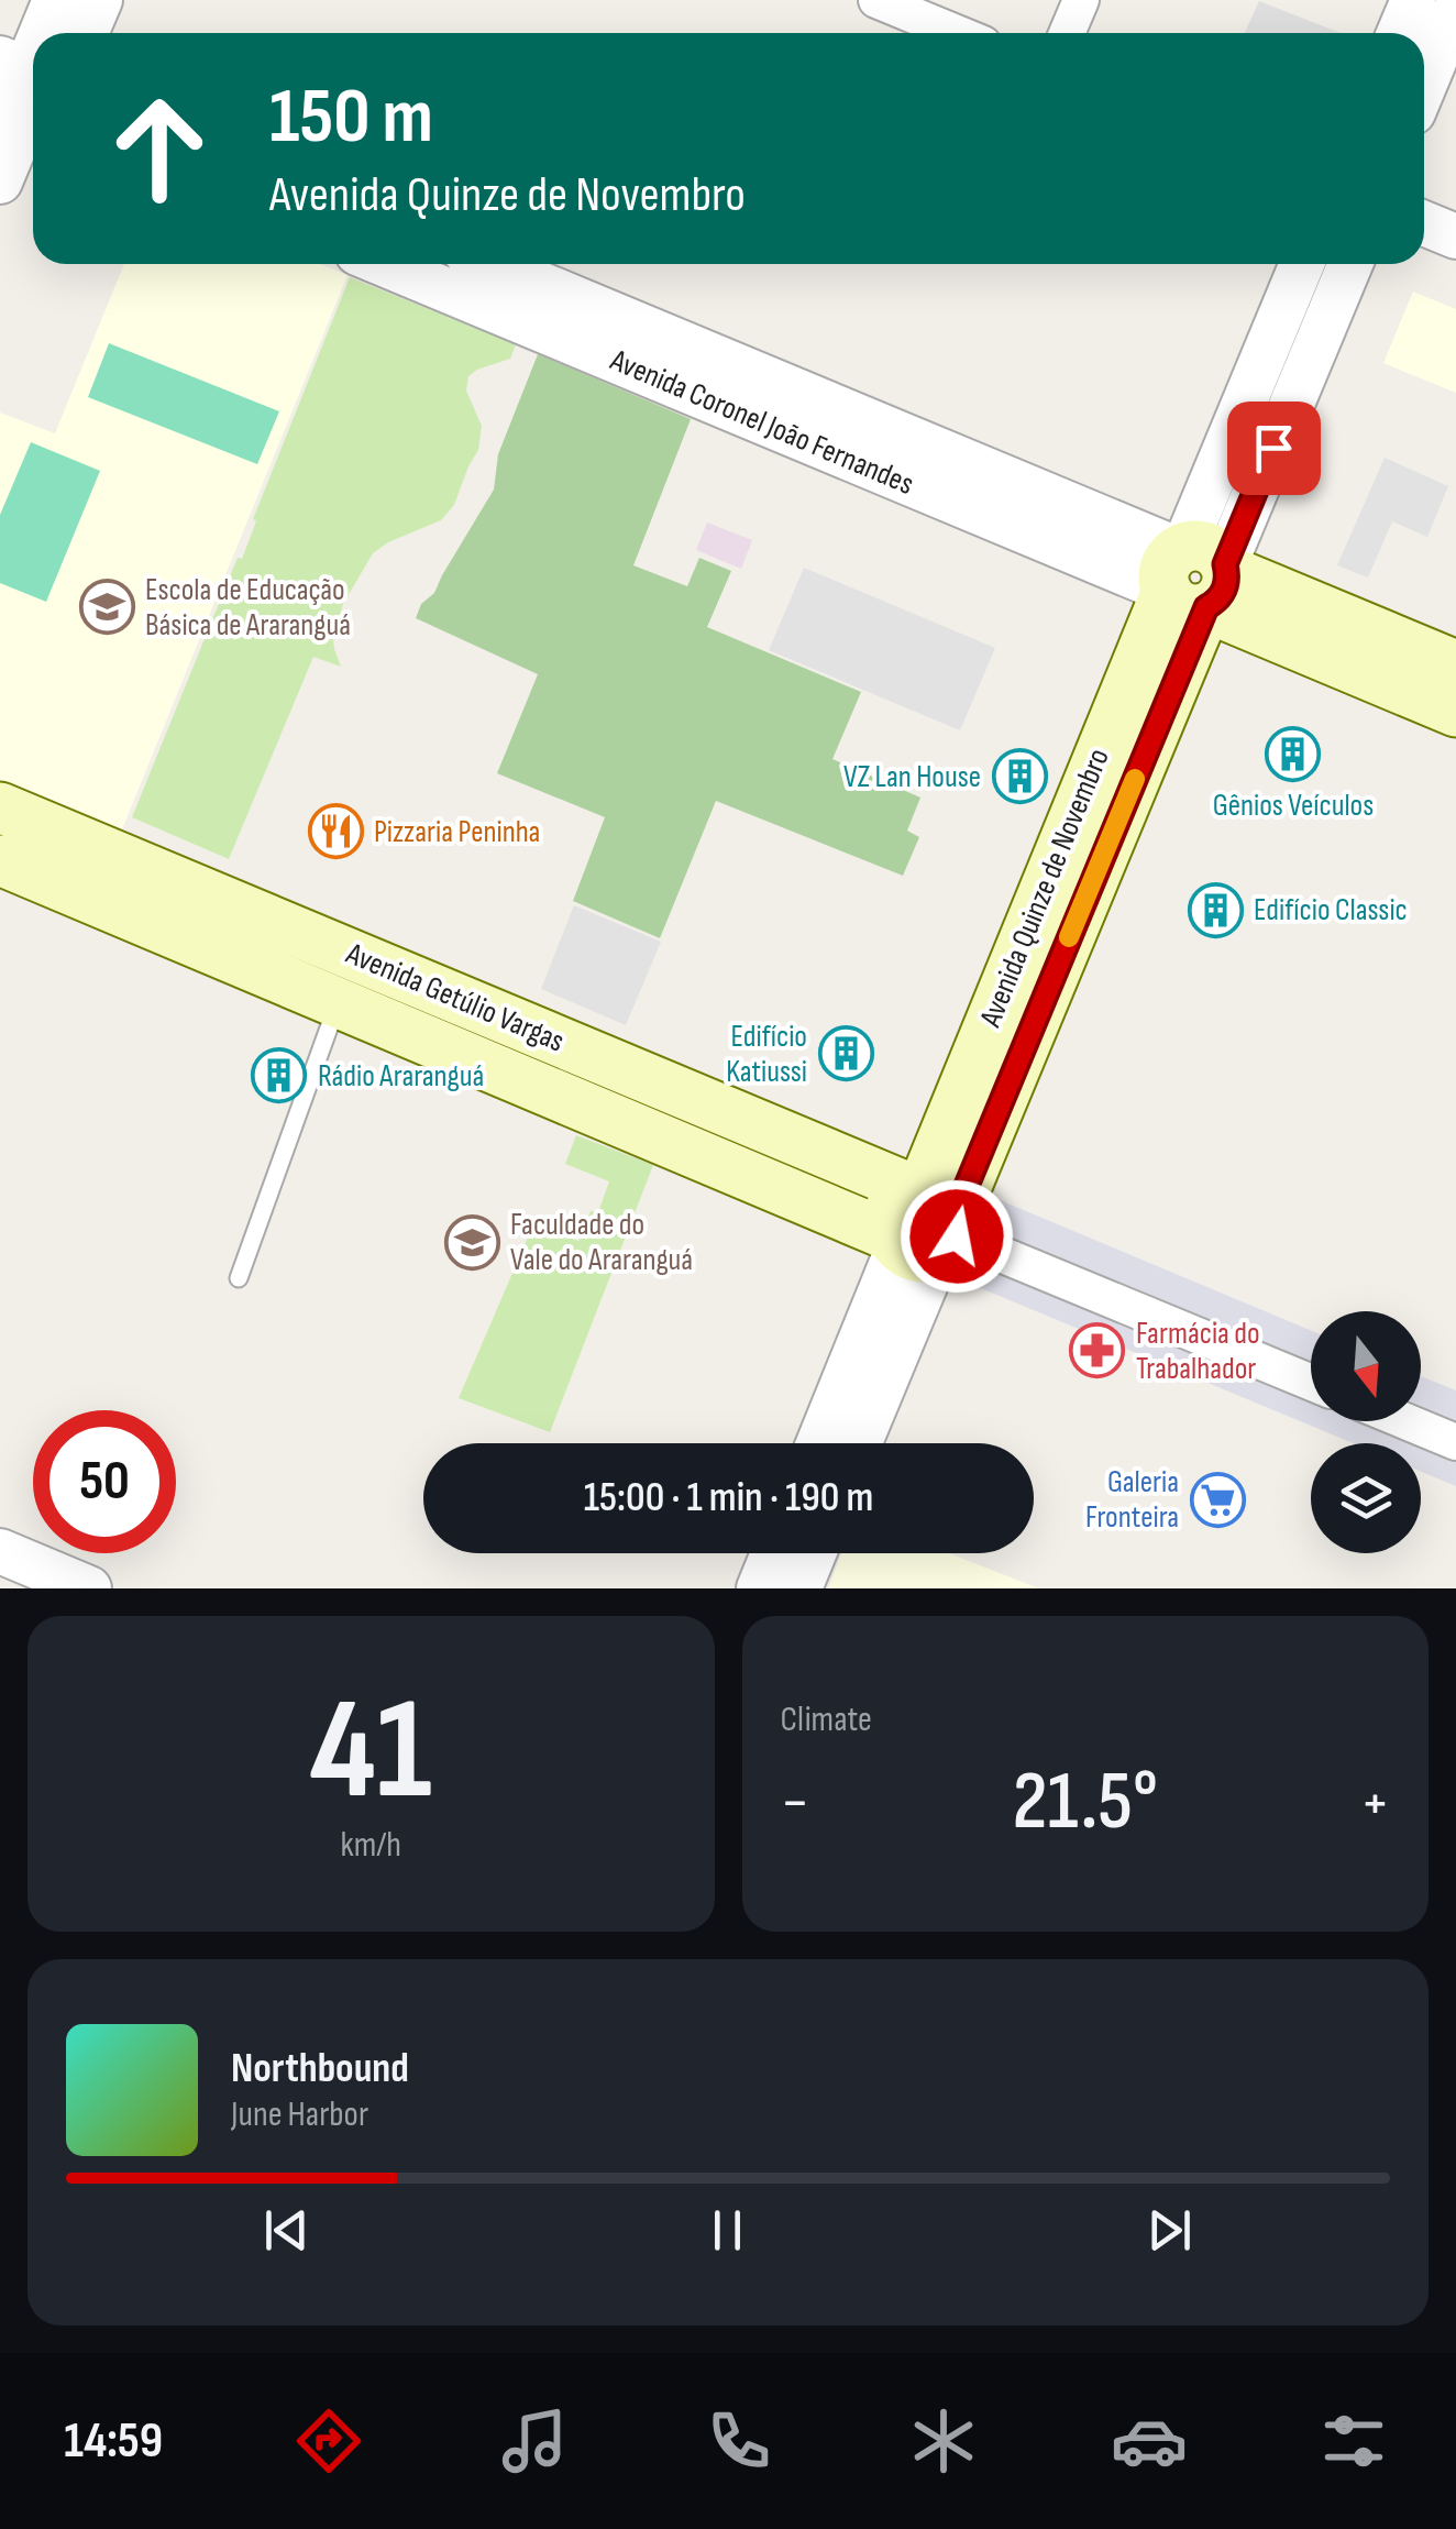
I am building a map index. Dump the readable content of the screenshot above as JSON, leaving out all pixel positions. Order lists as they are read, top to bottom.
{
  "streets": {
    "main road": ["Avenida Coronel João Fernandes", "Avenida Quinze de Novembro", "Avenida Getúlio Vargas"]
  },
  "crossings": [
    ["Avenida Coronel João Fernandes", "Avenida Quinze de Novembro"],
    ["Avenida Quinze de Novembro", "Avenida Getúlio Vargas"]
  ],
  "places": {
    "school or university": ["Escola de Educação Básica de Araranguá", "Faculdade do Vale do Araranguá"],
    "building": [
      "Gênios Veículos",
      "VZ Lan House",
      "Edifício Classic",
      "Edifício Katiussi",
      "Rádio Araranguá"
    ],
    "restaurant": ["Pizzaria Peninha"],
    "pharmacy": ["Farmácia do Trabalhador"],
    "supermarket": ["Galeria Fronteira"]
  },
  "north": "bottom",
  "page": {
    "turn": ["150 m", "Avenida Quinze de Novembro"],
    "limit": "50",
    "trip": "15:00 · 1 min · 190 m",
    "tile": [
      ["41", "km/h"],
      "Climate"
    ],
    "heat": ["−", "21.5°", "+"],
    "song": ["Northbound", "June Harbor"],
    "tabs": "14:59"
  }
}
